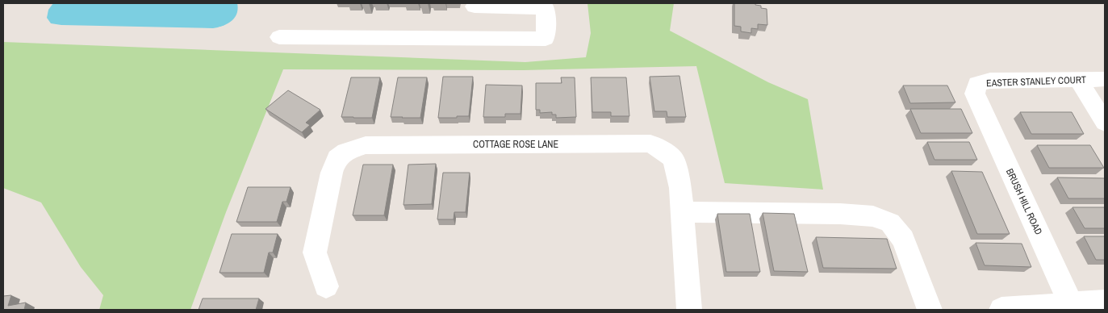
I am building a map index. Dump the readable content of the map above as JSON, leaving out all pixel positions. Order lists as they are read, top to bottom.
{
  "streets": {
    "street": ["EASTER STANLEY COURT", "COTTAGE ROSE LANE", "BRUSH HILL ROAD"]
  },
  "crossings": [
    ["EASTER STANLEY COURT", "BRUSH HILL ROAD"]
  ]
}
